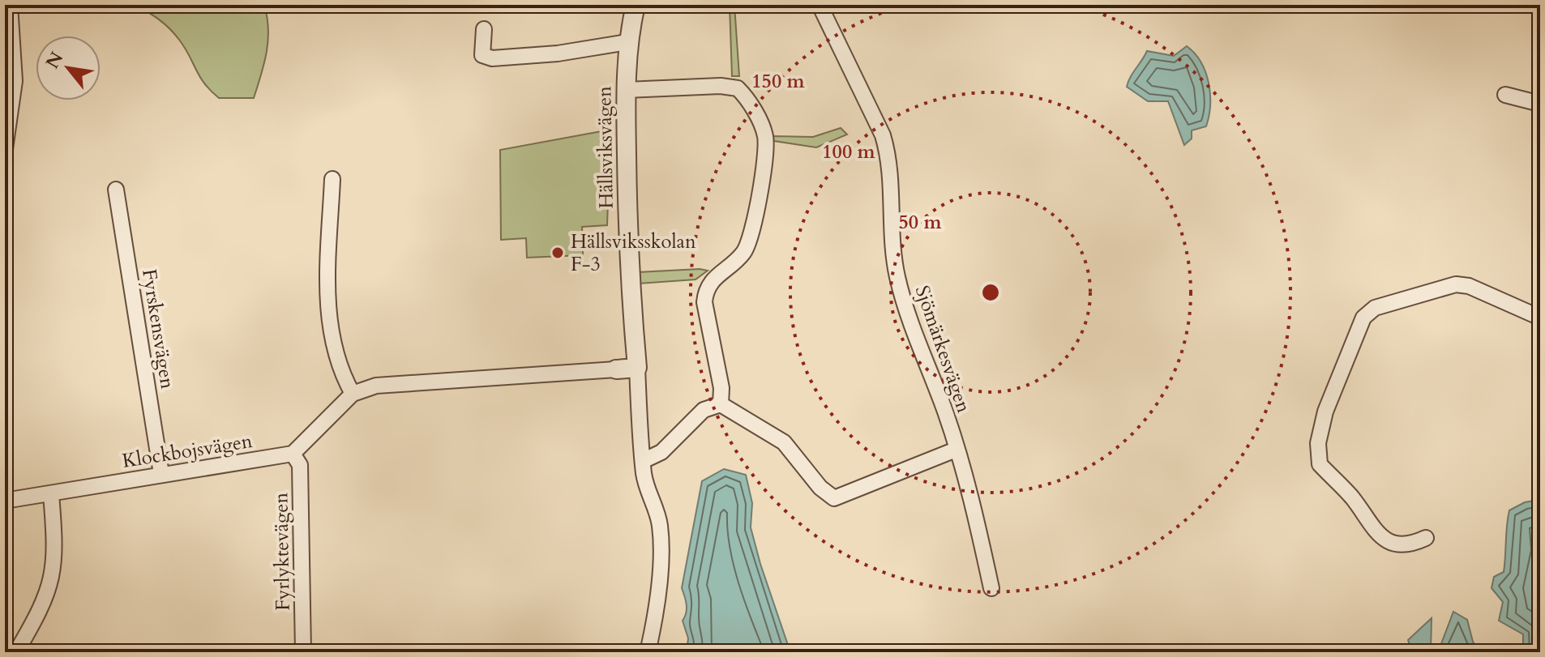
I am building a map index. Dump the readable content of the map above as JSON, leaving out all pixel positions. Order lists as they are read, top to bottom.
{
  "streets": {
    "street": [
      "Hällsviksvägen",
      "Fyrskensvägen",
      "Sjömärkesvägen",
      "Klockbojsvägen",
      "Fyrlyktevägen"
    ]
  },
  "crossings": [
    ["Fyrskensvägen", "Klockbojsvägen"],
    ["Klockbojsvägen", "Fyrlyktevägen"]
  ],
  "places": ["Hällsviksskolan F-3"],
  "north": "top left",
  "rings": ["150 m", "100 m", "50 m"]
}
